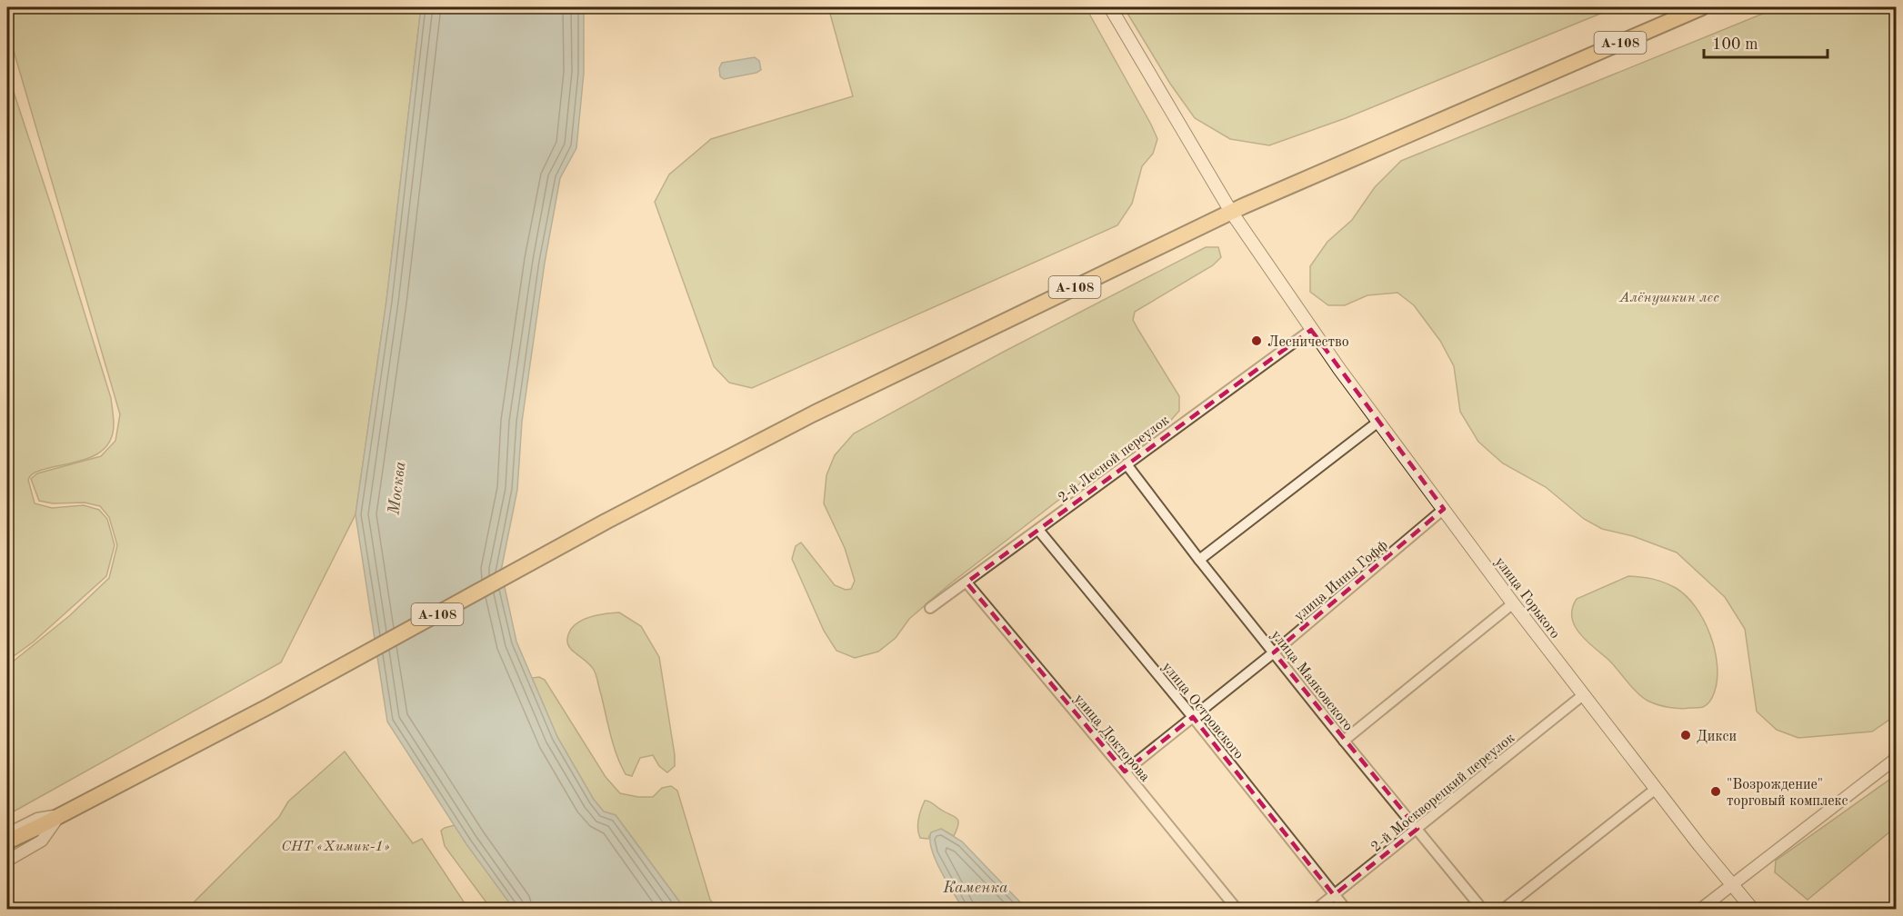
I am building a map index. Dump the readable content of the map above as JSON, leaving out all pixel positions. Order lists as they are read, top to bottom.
{
  "streets": {
    "highway": ["А-108"],
    "main road": ["улица Горького"],
    "street": [
      "2-й Лесной переулок",
      "улица Инны Гофф",
      "улица Маяковского",
      "улица Островского",
      "улица Докторова",
      "2-й Москворецкий переулок"
    ]
  },
  "crossings": [
    ["А-108", "улица Горького"],
    ["2-й Лесной переулок", "улица Горького"],
    ["2-й Лесной переулок", "улица Маяковского"],
    ["2-й Лесной переулок", "улица Островского"],
    ["2-й Лесной переулок", "улица Докторова"],
    ["улица Инны Гофф", "улица Горького"],
    ["улица Инны Гофф", "улица Маяковского"],
    ["улица Инны Гофф", "улица Островского"],
    ["улица Инны Гофф", "улица Докторова"],
    ["улица Горького", "2-й Москворецкий переулок"],
    ["улица Маяковского", "2-й Москворецкий переулок"],
    ["улица Островского", "2-й Москворецкий переулок"]
  ],
  "water": ["Москва", "Каменка"],
  "parks": ["Алёнушкин лес", "СНТ «Химик-1»"],
  "places": ["Лесничество", "Дикси", "\"Возрождение\" торговый комплекс"],
  "scale_bar": "100 m"
}
